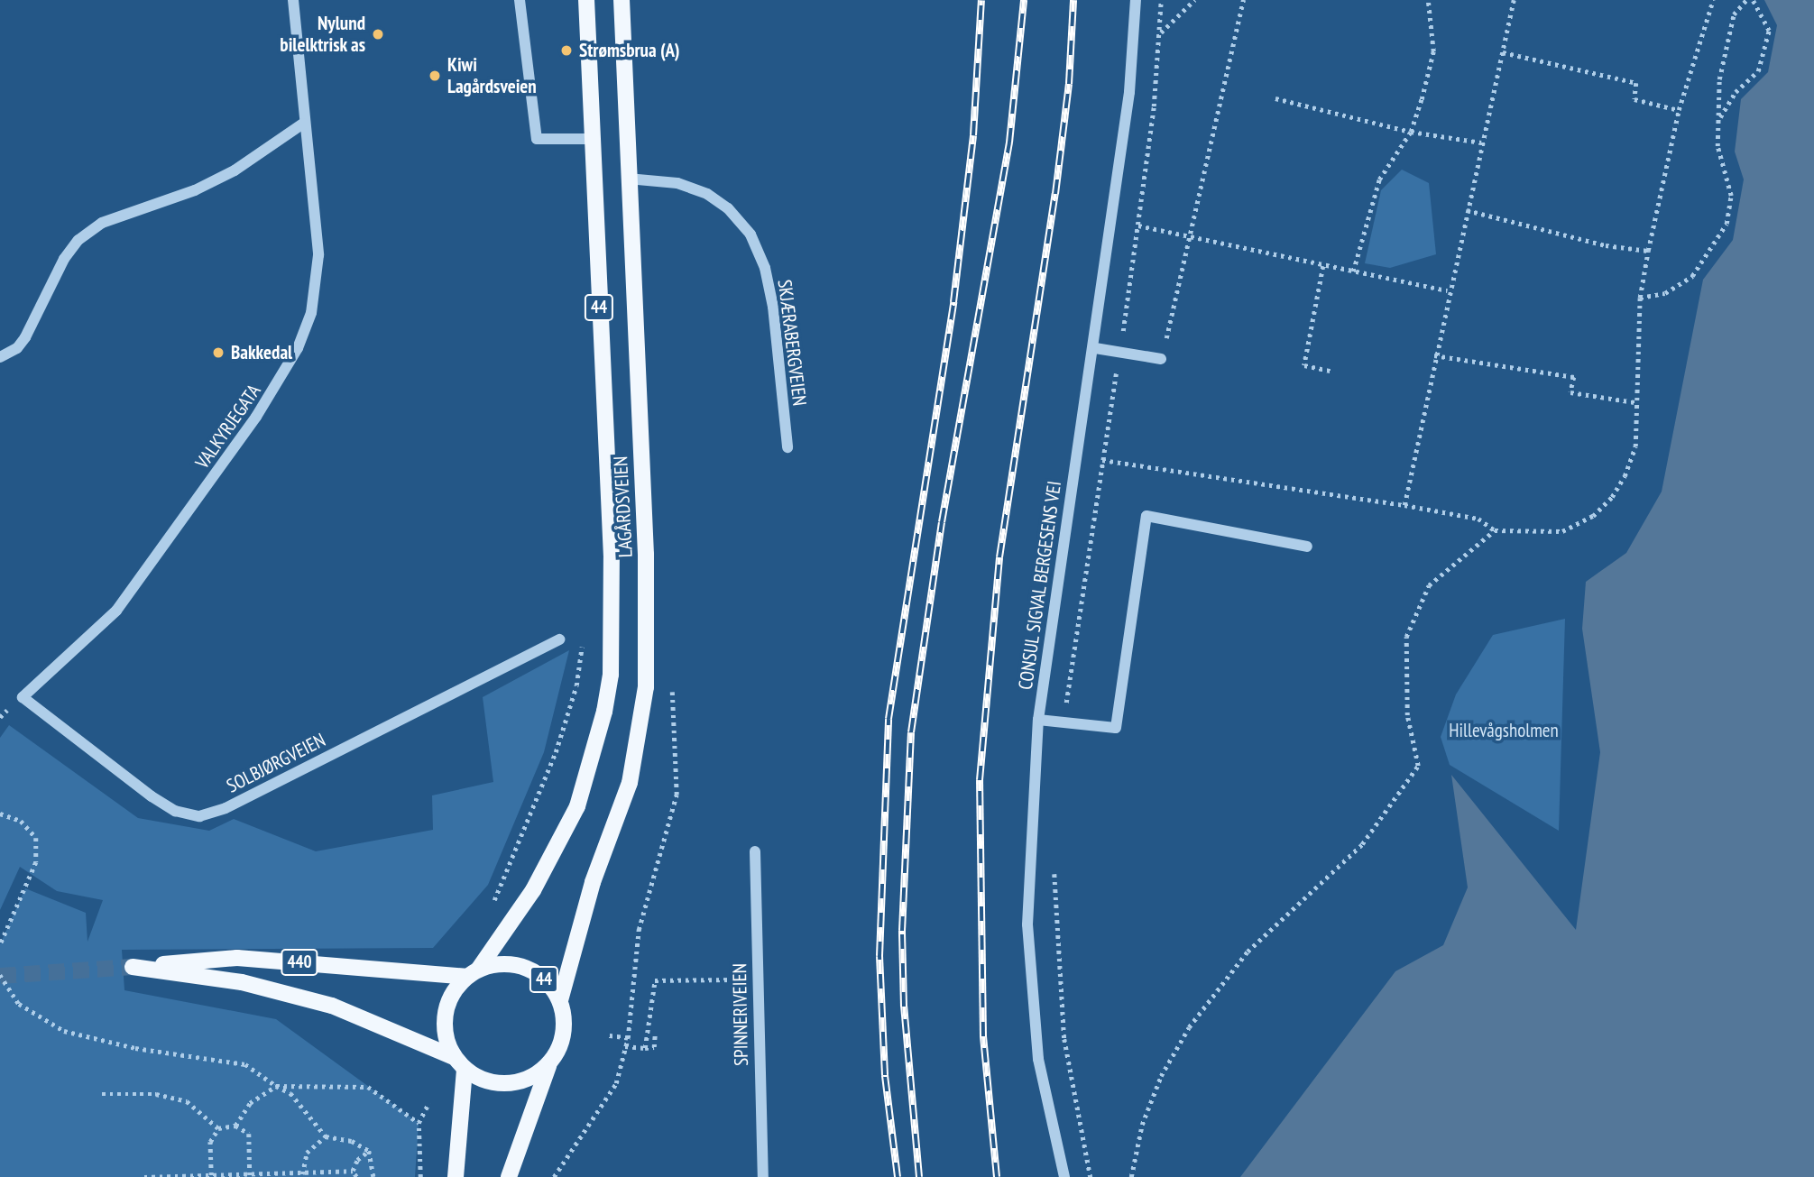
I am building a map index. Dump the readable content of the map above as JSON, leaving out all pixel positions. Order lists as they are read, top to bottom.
{
  "streets": {
    "main road": ["44", "LAGÅRDSVEIEN", "440"],
    "street": [
      "SKJÆRABERGVEIEN",
      "VALKYRJEGATA",
      "CONSUL SIGVAL BERGESENS VEI",
      "SOLBJØRGVEIEN",
      "SPINNERIVEIEN"
    ]
  },
  "crossings": [
    ["44", "LAGÅRDSVEIEN"],
    ["44", "440"],
    ["SKJÆRABERGVEIEN", "LAGÅRDSVEIEN"],
    ["VALKYRJEGATA", "SOLBJØRGVEIEN"],
    ["LAGÅRDSVEIEN", "440"]
  ],
  "parks": ["Hillevågsholmen"],
  "places": [
    "Nylund bilelktrisk as",
    "Strømsbrua (A)",
    "Kiwi Lagårdsveien",
    "Bakkedal"
  ]
}
